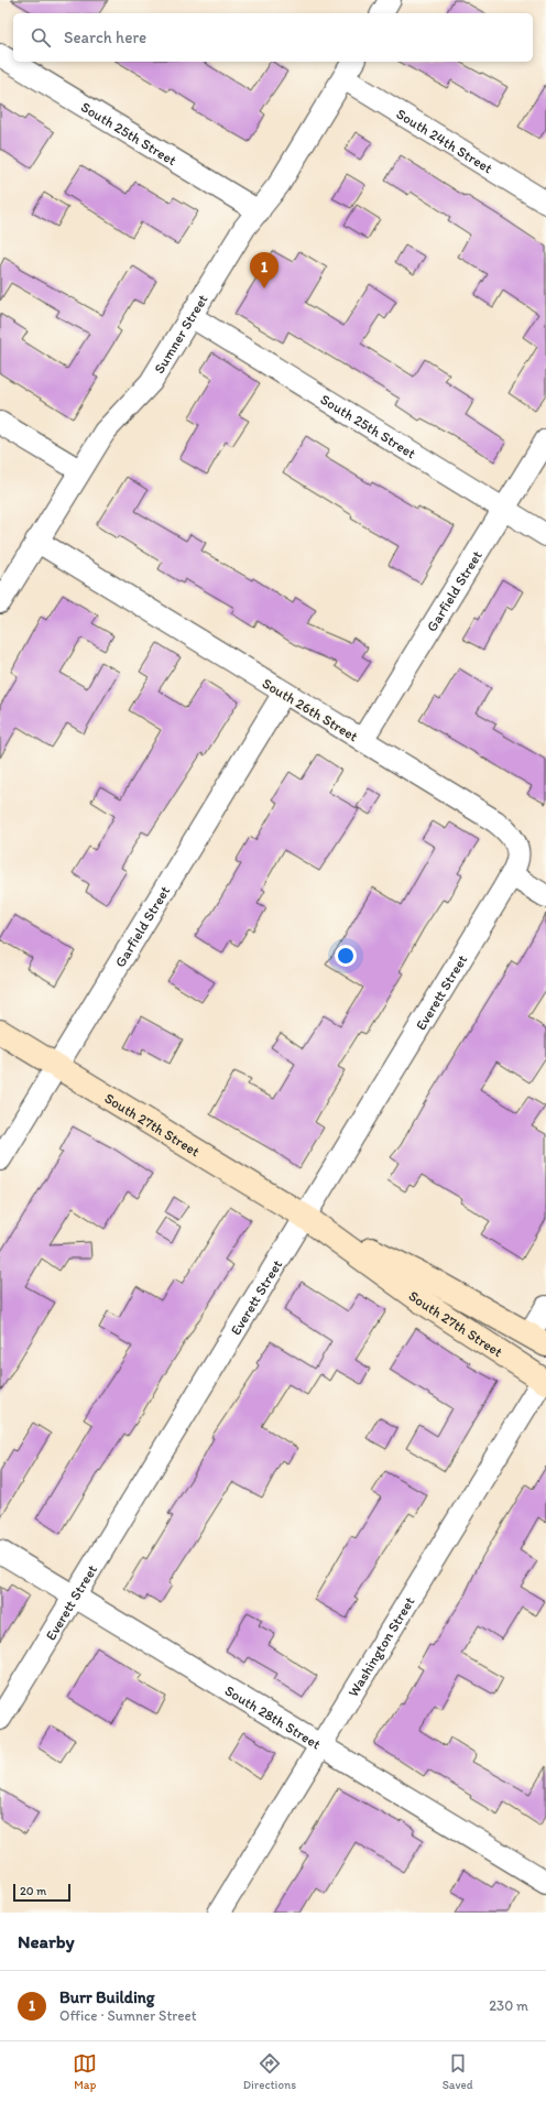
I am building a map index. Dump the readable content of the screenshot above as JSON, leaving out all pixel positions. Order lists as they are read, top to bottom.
{
  "streets": {
    "main road": ["South 27th Street"],
    "street": [
      "South 25th Street",
      "South 24th Street",
      "Sumner Street",
      "Garfield Street",
      "South 26th Street",
      "Everett Street",
      "Washington Street",
      "South 28th Street"
    ]
  },
  "crossings": [
    ["South 25th Street", "Sumner Street"],
    ["South 25th Street", "Garfield Street"],
    ["South 24th Street", "Sumner Street"],
    ["Sumner Street", "South 26th Street"],
    ["Garfield Street", "South 26th Street"],
    ["Garfield Street", "South 27th Street"],
    ["South 26th Street", "Everett Street"],
    ["Everett Street", "South 27th Street"],
    ["Everett Street", "South 28th Street"],
    ["South 27th Street", "Washington Street"],
    ["Washington Street", "South 28th Street"]
  ],
  "scale_bar": "20 m",
  "page": {
    "search": "Search here",
    "pins": "1",
    "scale": "20 m",
    "heading": "Nearby",
    "list": [
      {
        "mark": "1",
        "name": "Burr Building",
        "note": "Office · Sumner Street",
        "value": "230 m"
      }
    ],
    "nav": ["Map", "Directions", "Saved"]
  }
}
